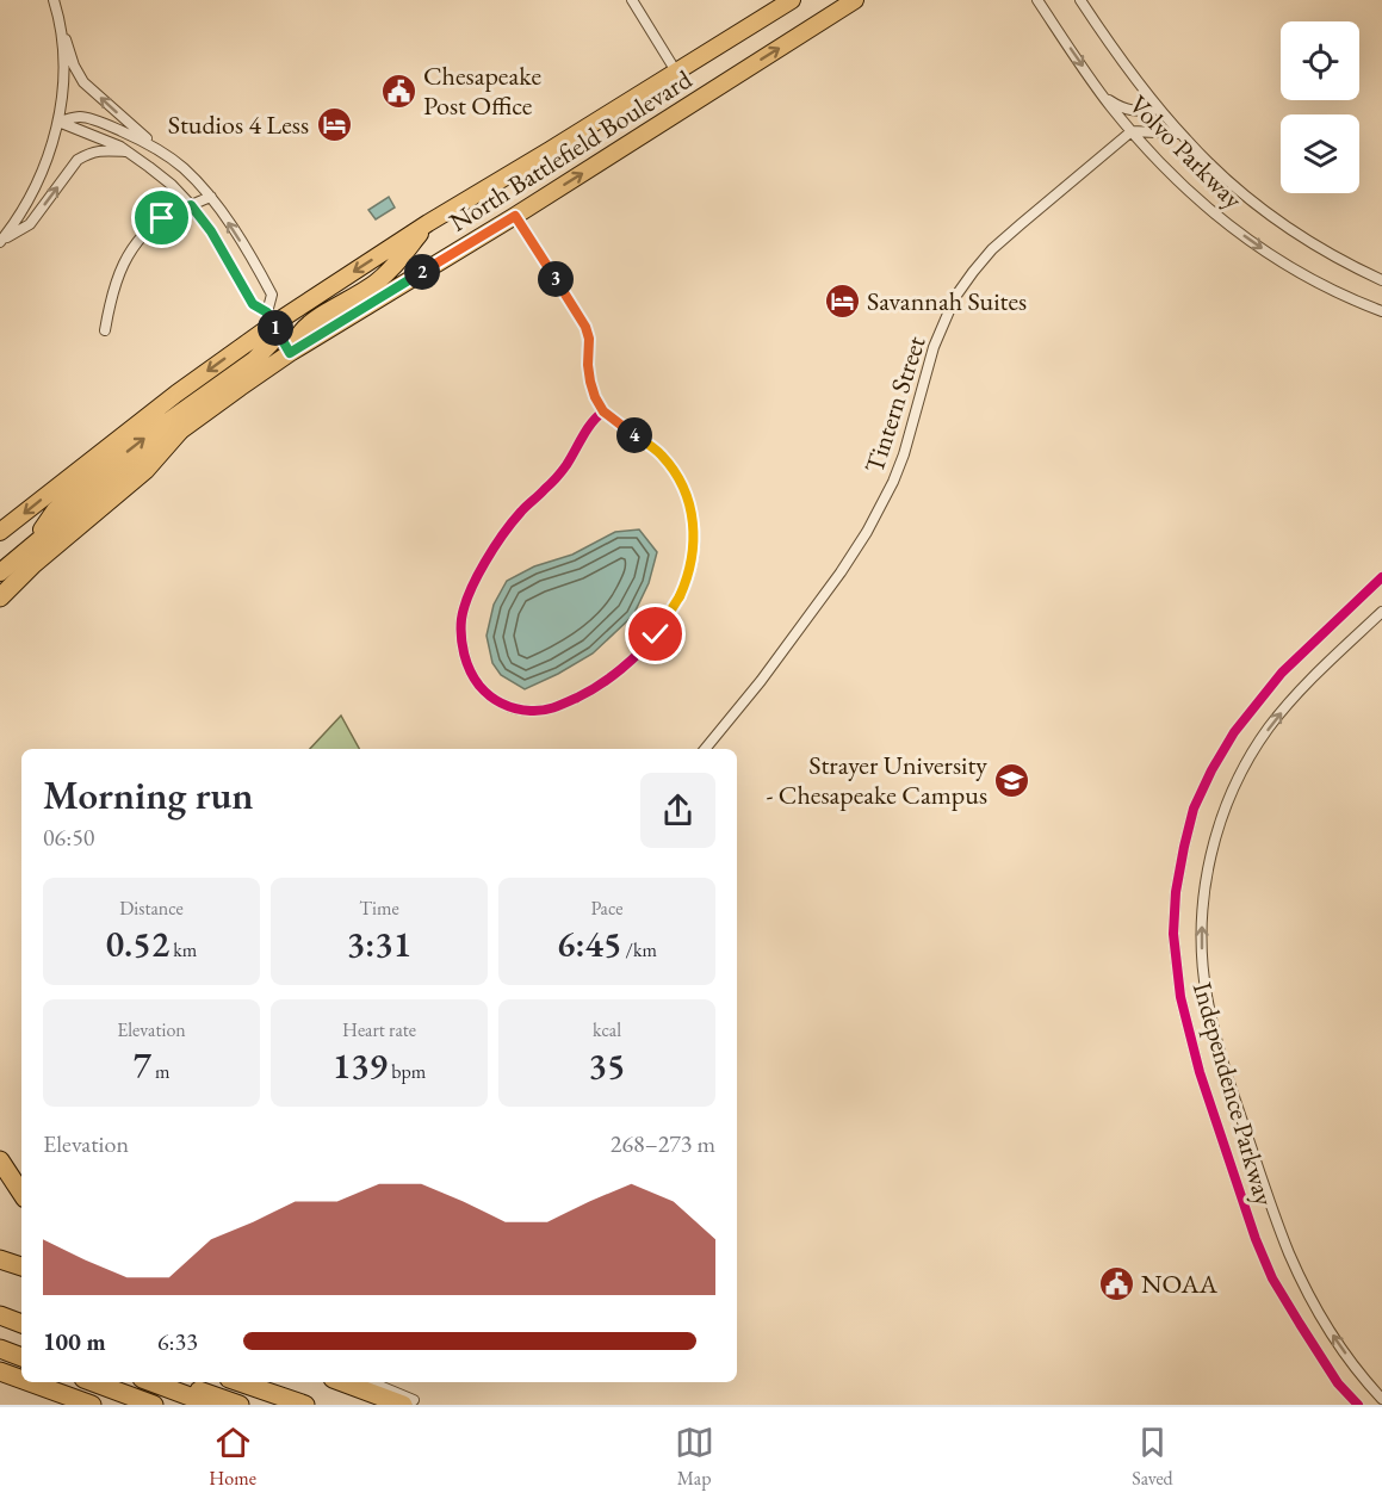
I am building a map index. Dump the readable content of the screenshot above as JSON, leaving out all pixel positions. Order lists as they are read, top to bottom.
{
  "streets": {
    "main road": ["North Battlefield Boulevard"],
    "street": ["Volvo Parkway", "Tintern Street", "Independence Parkway"]
  },
  "crossings": [
    ["Volvo Parkway", "Tintern Street"]
  ],
  "one_way": ["Independence Parkway"],
  "places": {
    "public building": ["Chesapeake Post Office", "NOAA"],
    "hotel": ["Studios 4 Less", "Savannah Suites"],
    "school or university": ["Strayer University - Chesapeake Campus"]
  },
  "page": {
    "pins": [
      "2",
      "3",
      "1",
      "4"
    ],
    "heading": ["Morning run", "06:50"],
    "stats": [
      ["Distance", "0.52 km"],
      ["Time", "3:31"],
      ["Pace", "6:45 /km"],
      ["Elevation", "7 m"],
      ["Heart rate", "139 bpm"],
      ["kcal", "35"]
    ],
    "chart": ["Elevation", "268–273 m"],
    "list": [
      {
        "name": "100 m",
        "note": "6:33"
      }
    ],
    "tabs": ["Home", "Map", "Saved"]
  }
}
